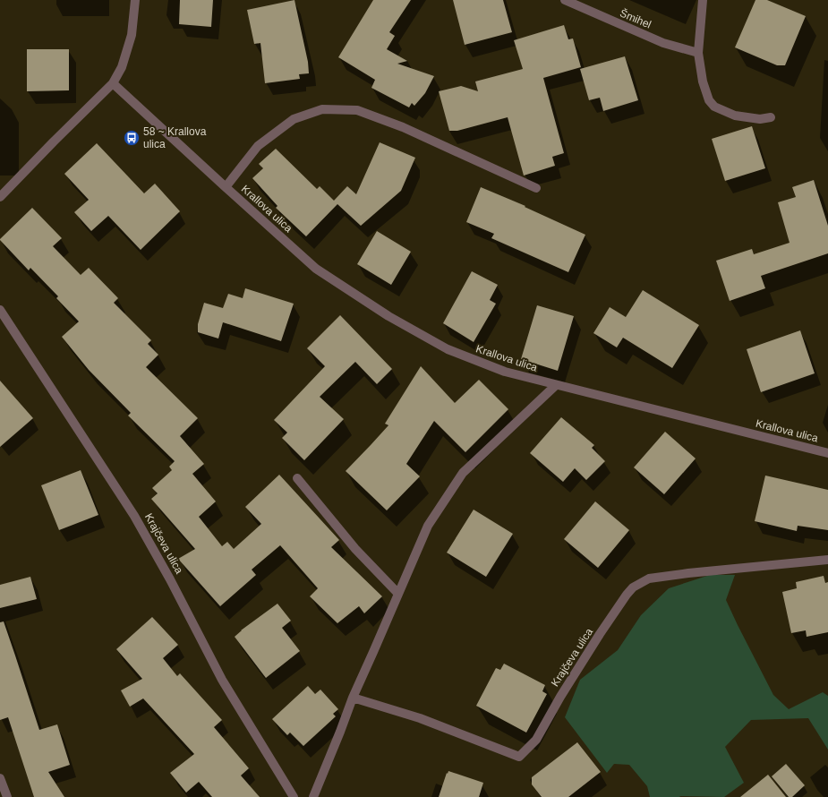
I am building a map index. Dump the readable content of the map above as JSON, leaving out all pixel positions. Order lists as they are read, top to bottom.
{
  "streets": {
    "street": ["Šmihel", "Krallova ulica", "Krajčeva ulica"]
  },
  "places": {
    "bus stop": ["58 ~ Krallova ulica"]
  }
}
